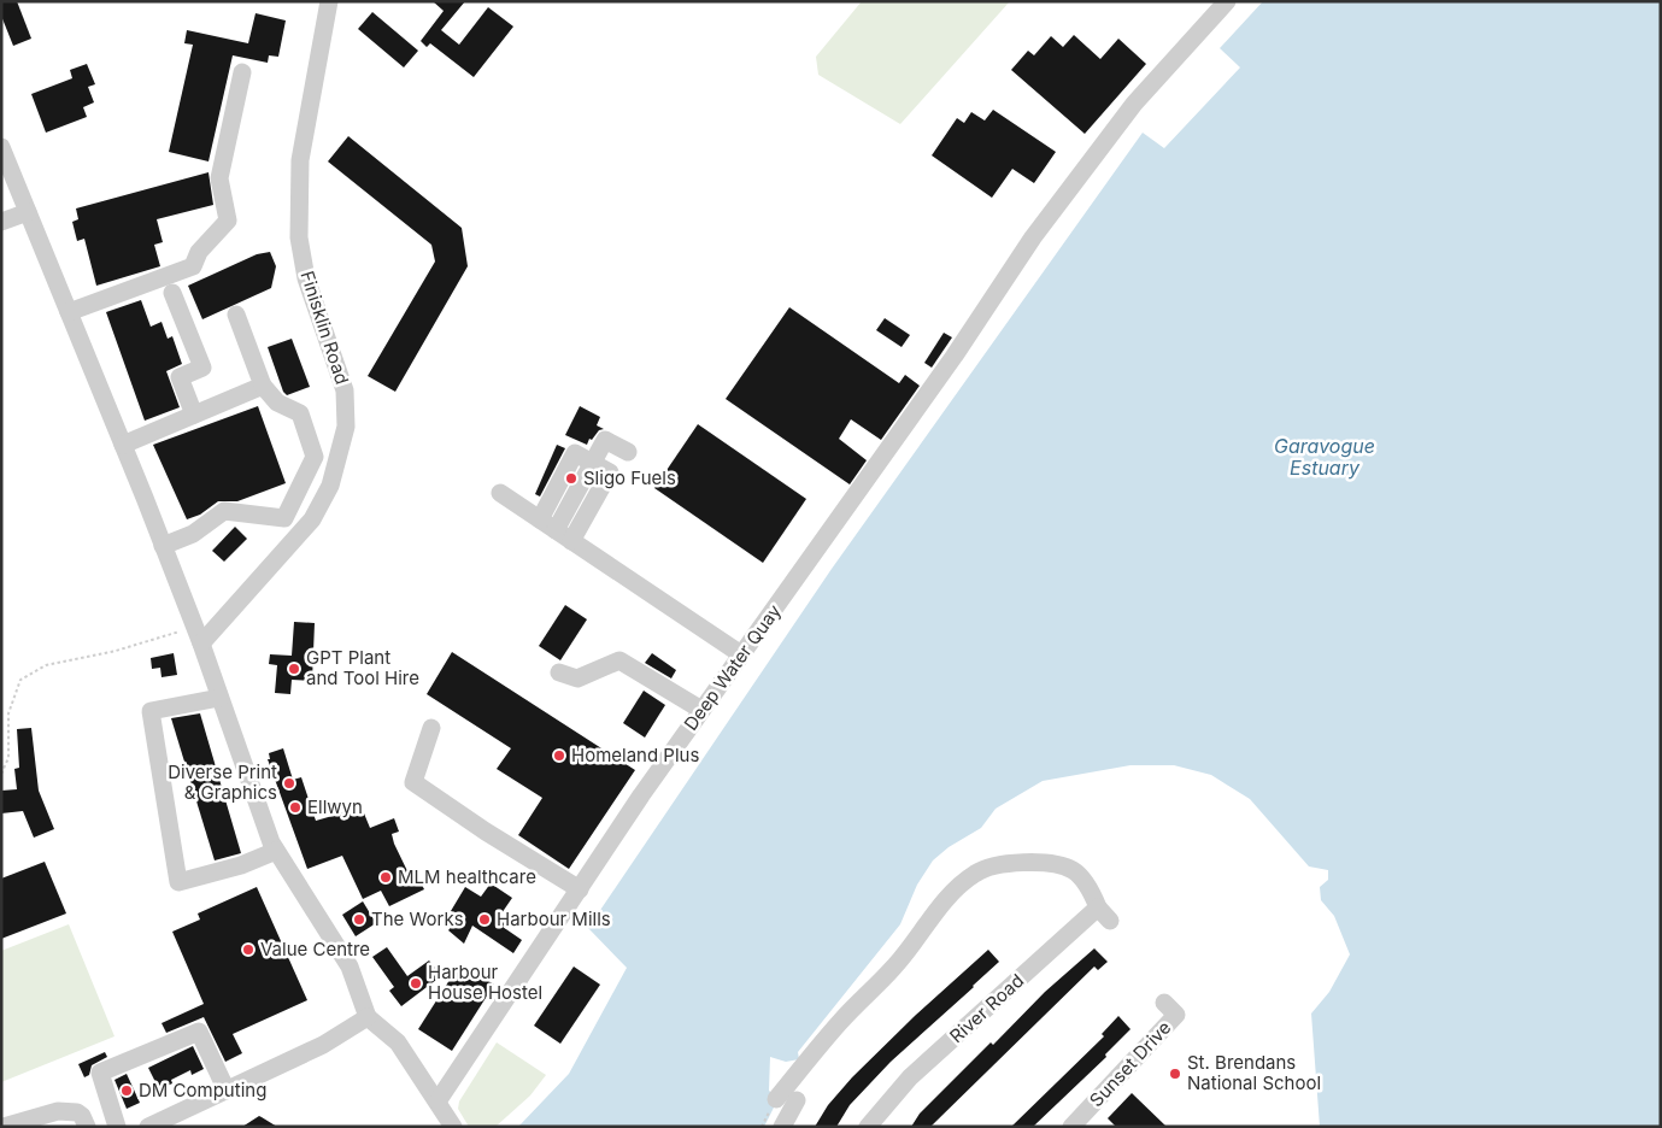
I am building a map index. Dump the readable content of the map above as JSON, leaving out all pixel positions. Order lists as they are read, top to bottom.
{
  "streets": {
    "street": [
      "Finisklin Road",
      "Deep Water Quay",
      "River Road",
      "Sunset Drive"
    ]
  },
  "water": ["Garavogue Estuary"],
  "places": [
    "Sligo Fuels",
    "GPT Plant and Tool Hire",
    "Homeland Plus",
    "Diverse Print & Graphics",
    "Ellwyn",
    "MLM healthcare",
    "The Works",
    "Harbour Mills",
    "Value Centre",
    "Harbour House Hostel",
    "St. Brendans National School",
    "DM Computing"
  ]
}
